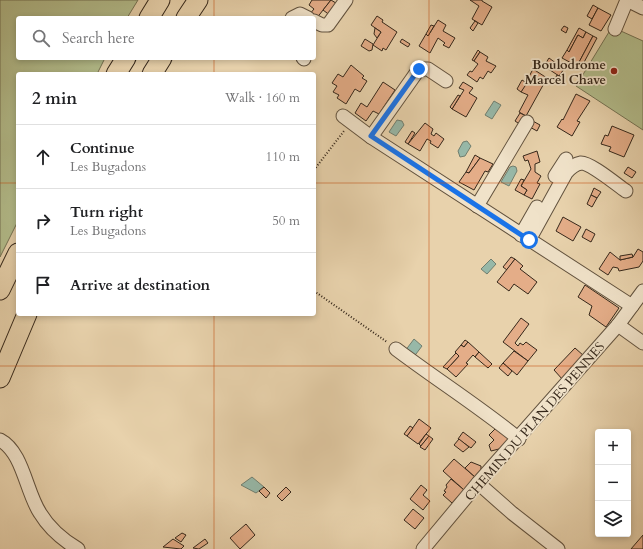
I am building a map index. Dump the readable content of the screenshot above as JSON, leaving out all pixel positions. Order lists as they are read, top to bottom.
{
  "streets": {
    "street": ["CHEMIN DU PLAN DES PENNES"]
  },
  "places": ["Boulodrome Marcel Chave"],
  "page": {
    "search": "Search here",
    "heading": ["2 min", "Walk · 160 m"],
    "list": [
      ["Continue", "Les Bugadons", "110 m"],
      ["Turn right", "Les Bugadons", "50 m"],
      "Arrive at destination"
    ],
    "map_buttons": ["+", "−"]
  }
}
